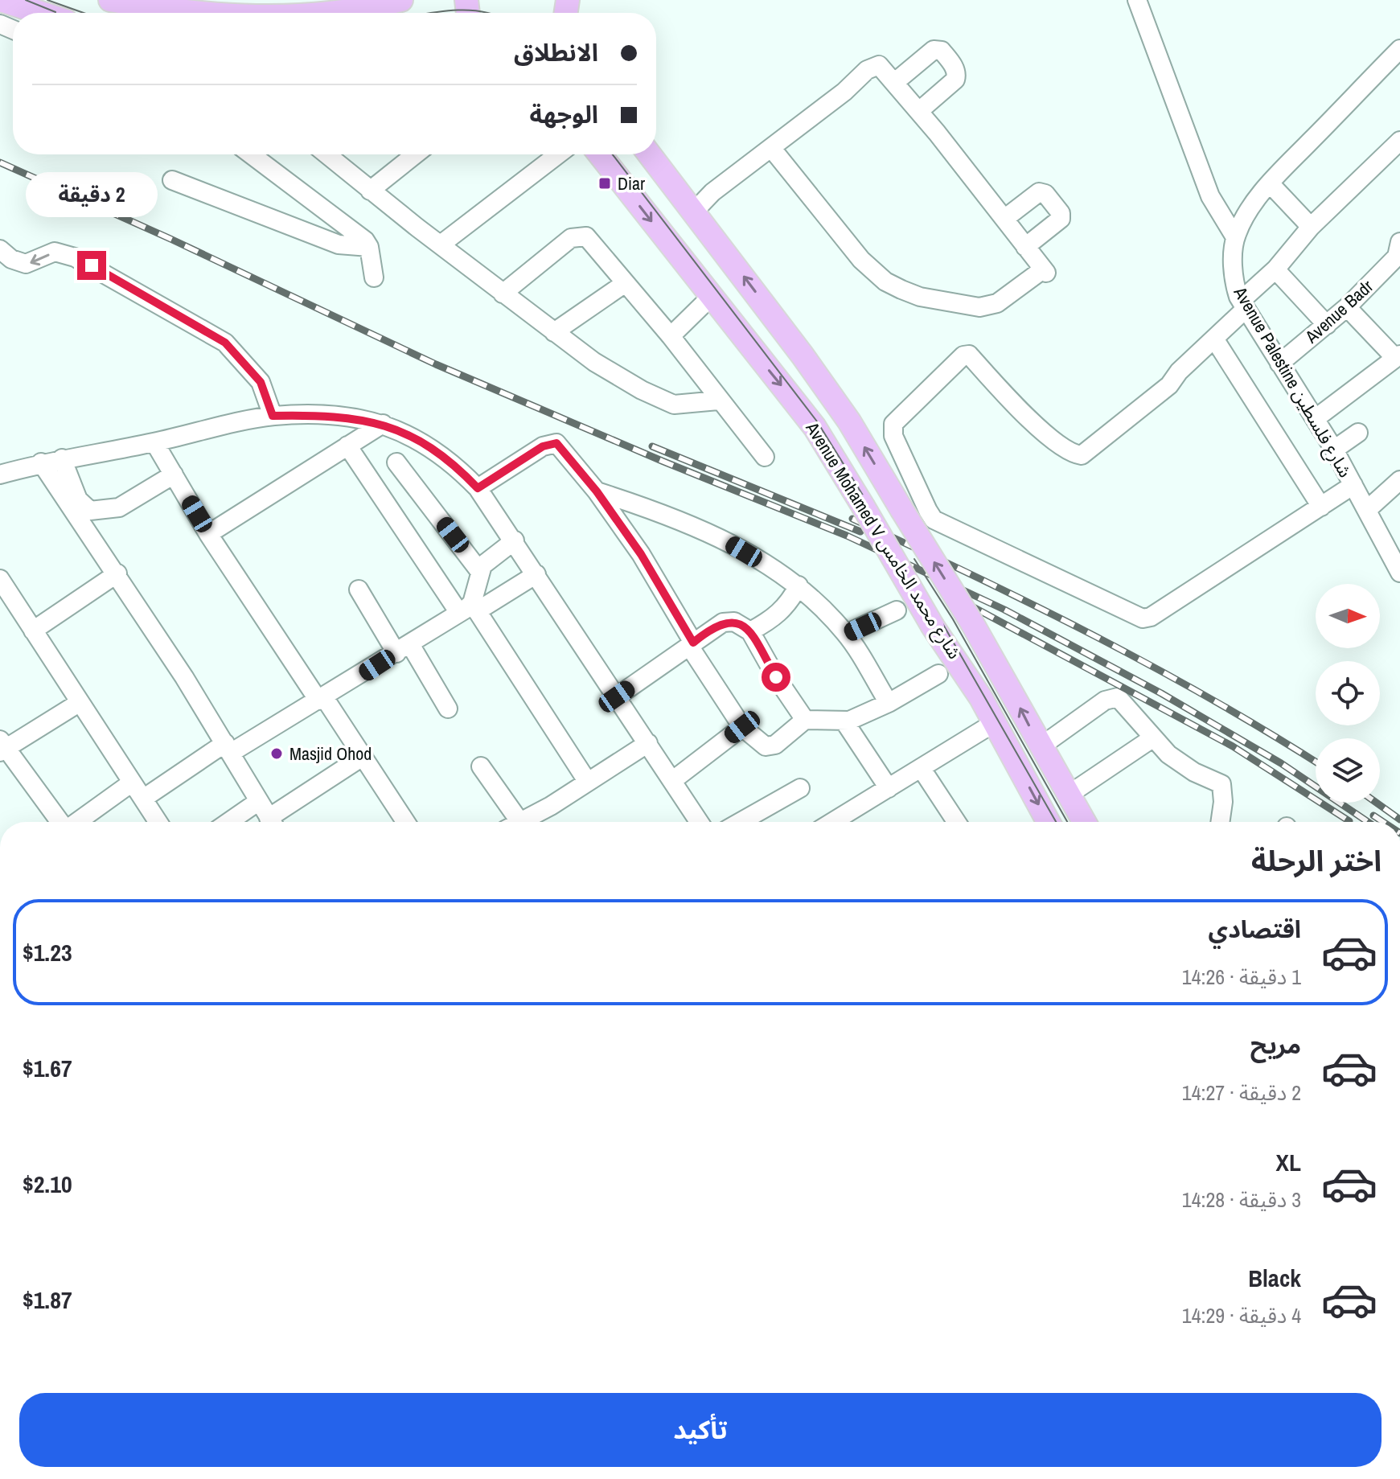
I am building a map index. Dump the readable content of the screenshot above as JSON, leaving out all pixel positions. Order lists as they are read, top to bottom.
{
  "streets": {
    "main road": ["Avenue Mohamed V شارع محمد الخامس"],
    "street": ["Avenue Badr", "Avenue Palestine شارع فلسطين"]
  },
  "crossings": [
    ["Avenue Badr", "Avenue Palestine شارع فلسطين"]
  ],
  "places": {
    "transit": ["Diar"],
    "other": ["Masjid Ohod"]
  },
  "north": "right",
  "page": {
    "banner": ["الانطلاق", "الوجهة"],
    "bubble": "2 دقيقة",
    "heading": "اختر الرحلة",
    "list": [
      {
        "name": "اقتصادي",
        "note": "1 دقيقة · 14:26",
        "value": "$1.23"
      },
      {
        "name": "مريح",
        "note": "2 دقيقة · 14:27",
        "value": "$1.67"
      },
      {
        "name": "XL",
        "note": "3 دقيقة · 14:28",
        "value": "$2.10"
      },
      {
        "name": "Black",
        "note": "4 دقيقة · 14:29",
        "value": "$1.87"
      }
    ],
    "buttons": "تأكيد"
  }
}
